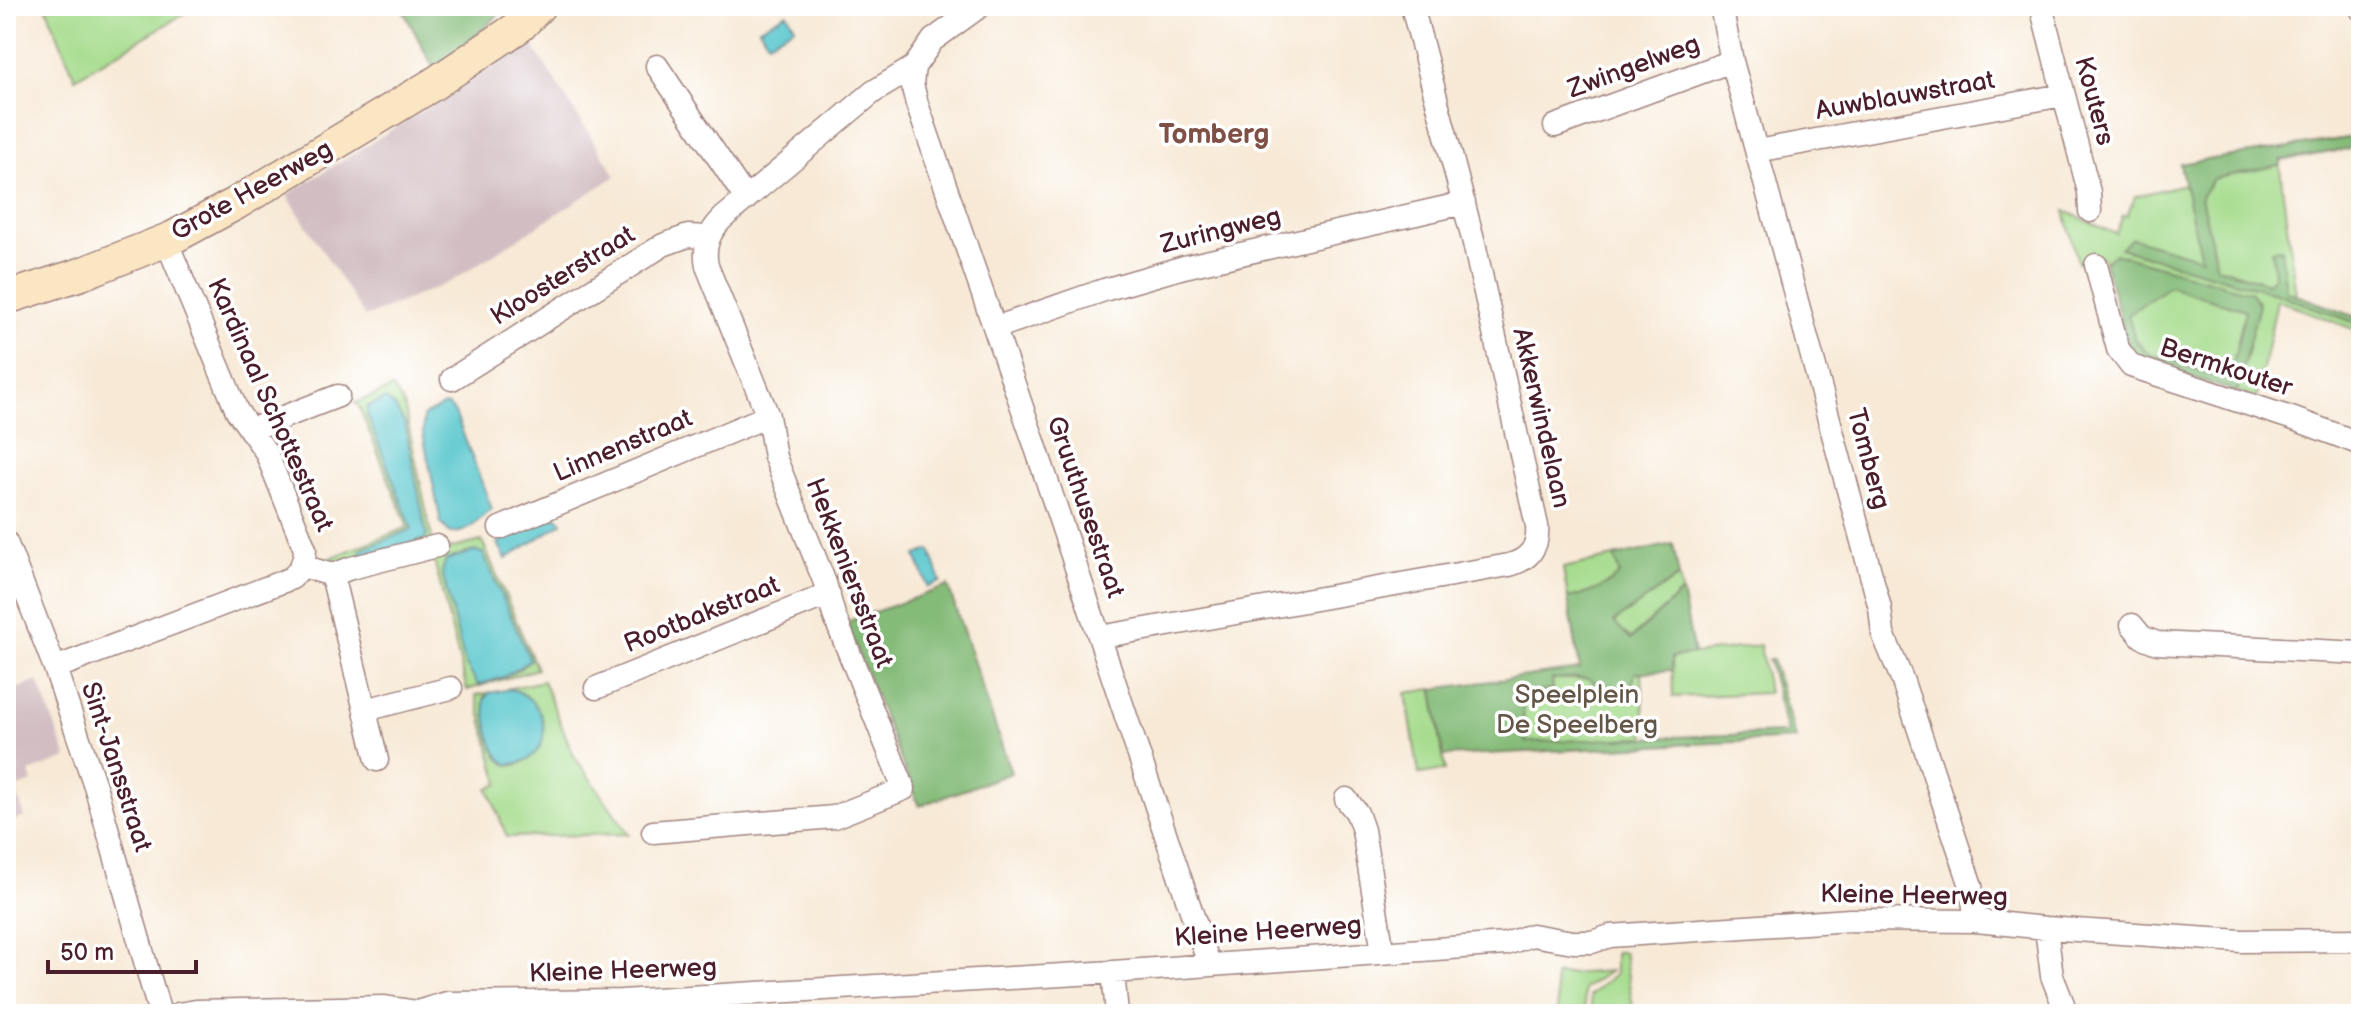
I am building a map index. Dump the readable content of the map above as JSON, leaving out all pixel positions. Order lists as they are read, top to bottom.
{
  "streets": {
    "street": [
      "Zwingelweg",
      "Auwblauwstraat",
      "Kouters",
      "Grote Heerweg",
      "Zuringweg",
      "Kloosterstraat",
      "Bermkouter",
      "Kardinaal Schottestraat",
      "Akkerwindelaan",
      "Linnenstraat",
      "Tomberg",
      "Gruuthusestraat",
      "Hekkeniersstraat",
      "Rootbakstraat",
      "Sint-Jansstraat",
      "Kleine Heerweg"
    ]
  },
  "crossings": [
    ["Zwingelweg", "Tomberg"],
    ["Auwblauwstraat", "Kouters"],
    ["Auwblauwstraat", "Tomberg"],
    ["Grote Heerweg", "Kardinaal Schottestraat"],
    ["Zuringweg", "Akkerwindelaan"],
    ["Zuringweg", "Gruuthusestraat"],
    ["Kloosterstraat", "Hekkeniersstraat"],
    ["Kardinaal Schottestraat", "Sint-Jansstraat"],
    ["Akkerwindelaan", "Gruuthusestraat"],
    ["Linnenstraat", "Hekkeniersstraat"],
    ["Tomberg", "Kleine Heerweg"],
    ["Gruuthusestraat", "Kleine Heerweg"],
    ["Hekkeniersstraat", "Rootbakstraat"]
  ],
  "districts": ["Tomberg"],
  "parks": ["Speelplein De Speelberg"],
  "scale_bar": "50 m"
}
